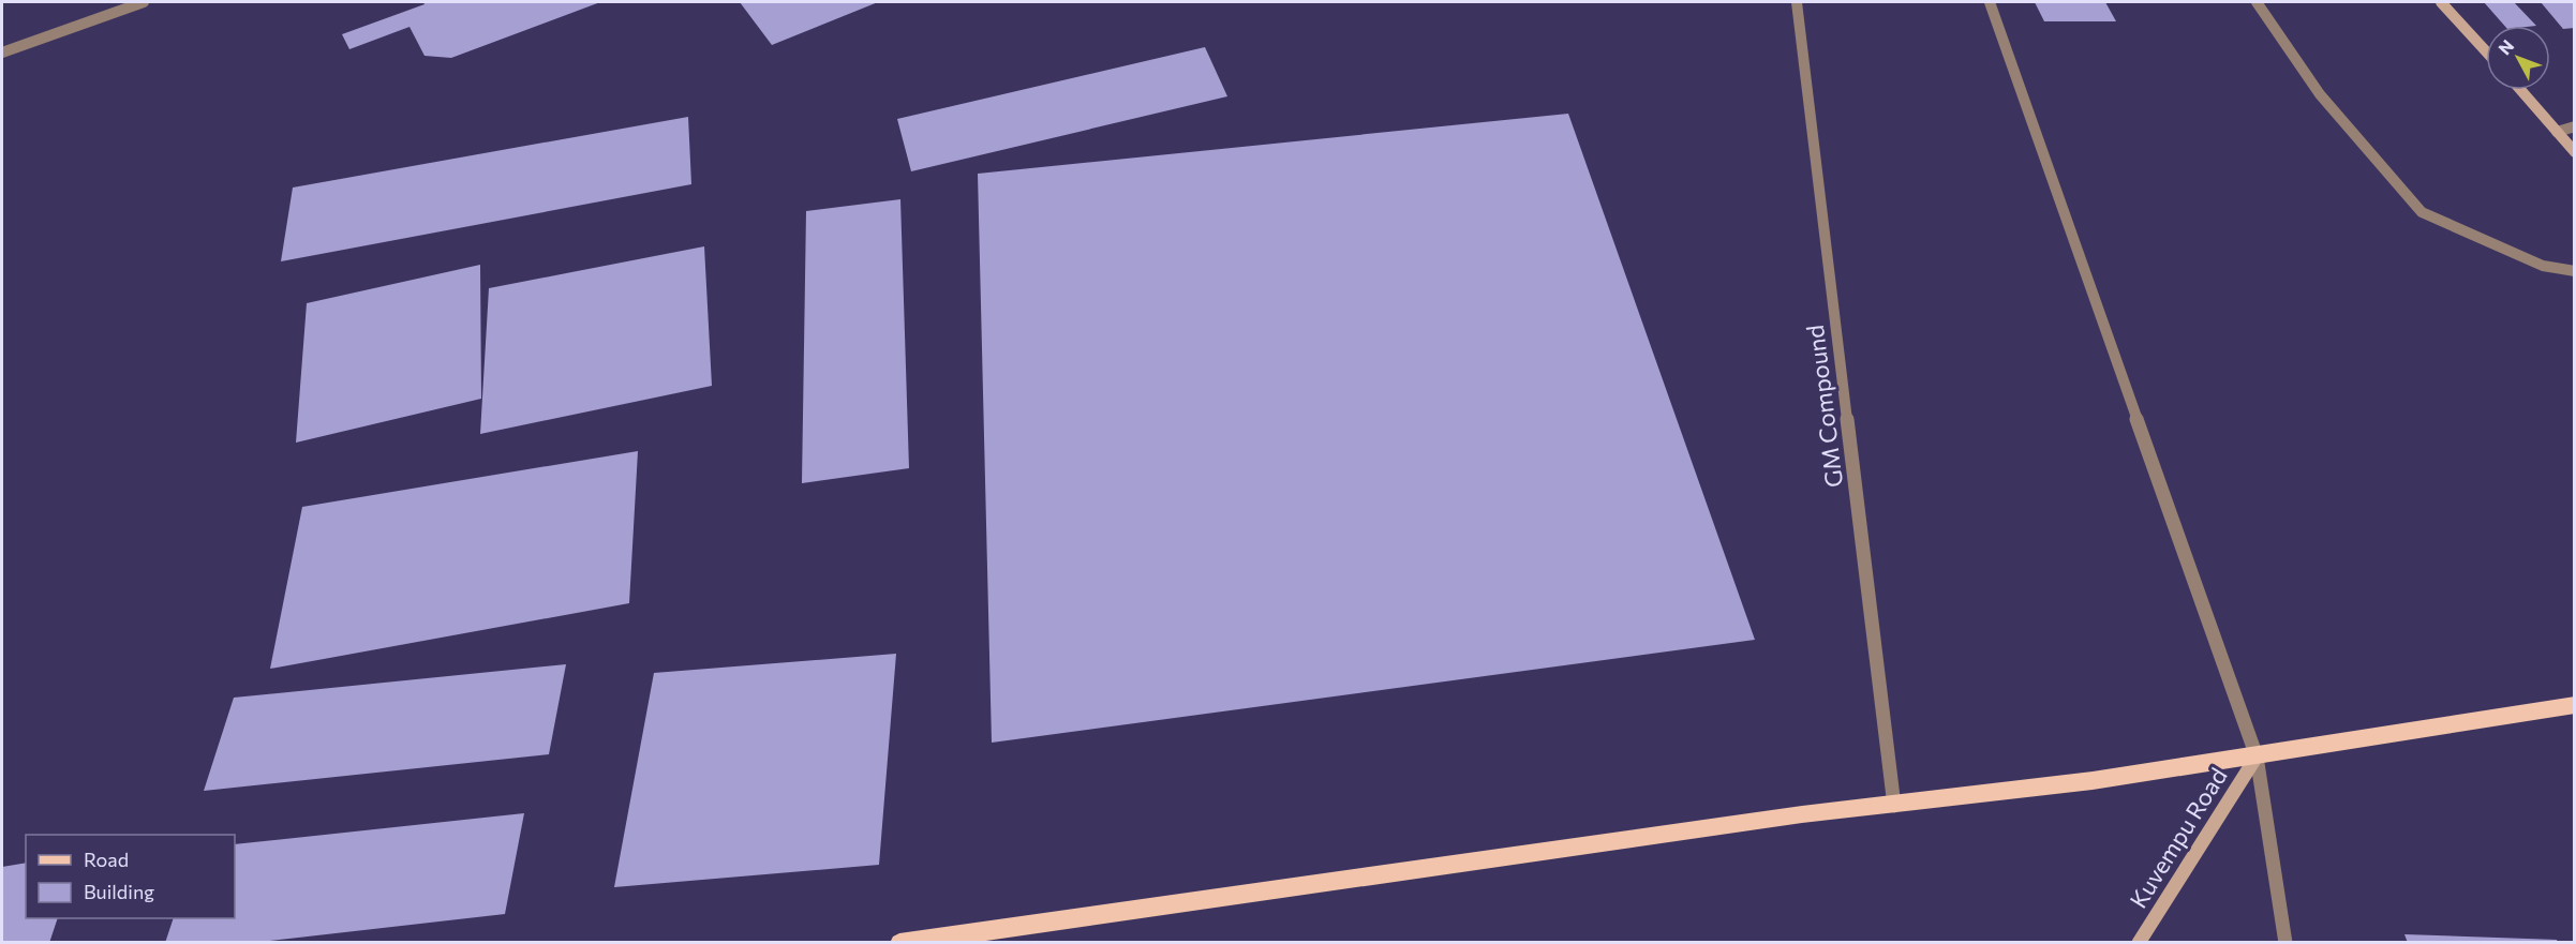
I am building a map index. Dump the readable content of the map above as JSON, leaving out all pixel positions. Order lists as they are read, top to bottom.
{
  "streets": {
    "street": ["GM Compound", "Kuvempu Road"]
  },
  "legend": ["Road", "Building"],
  "north": "top left"
}
